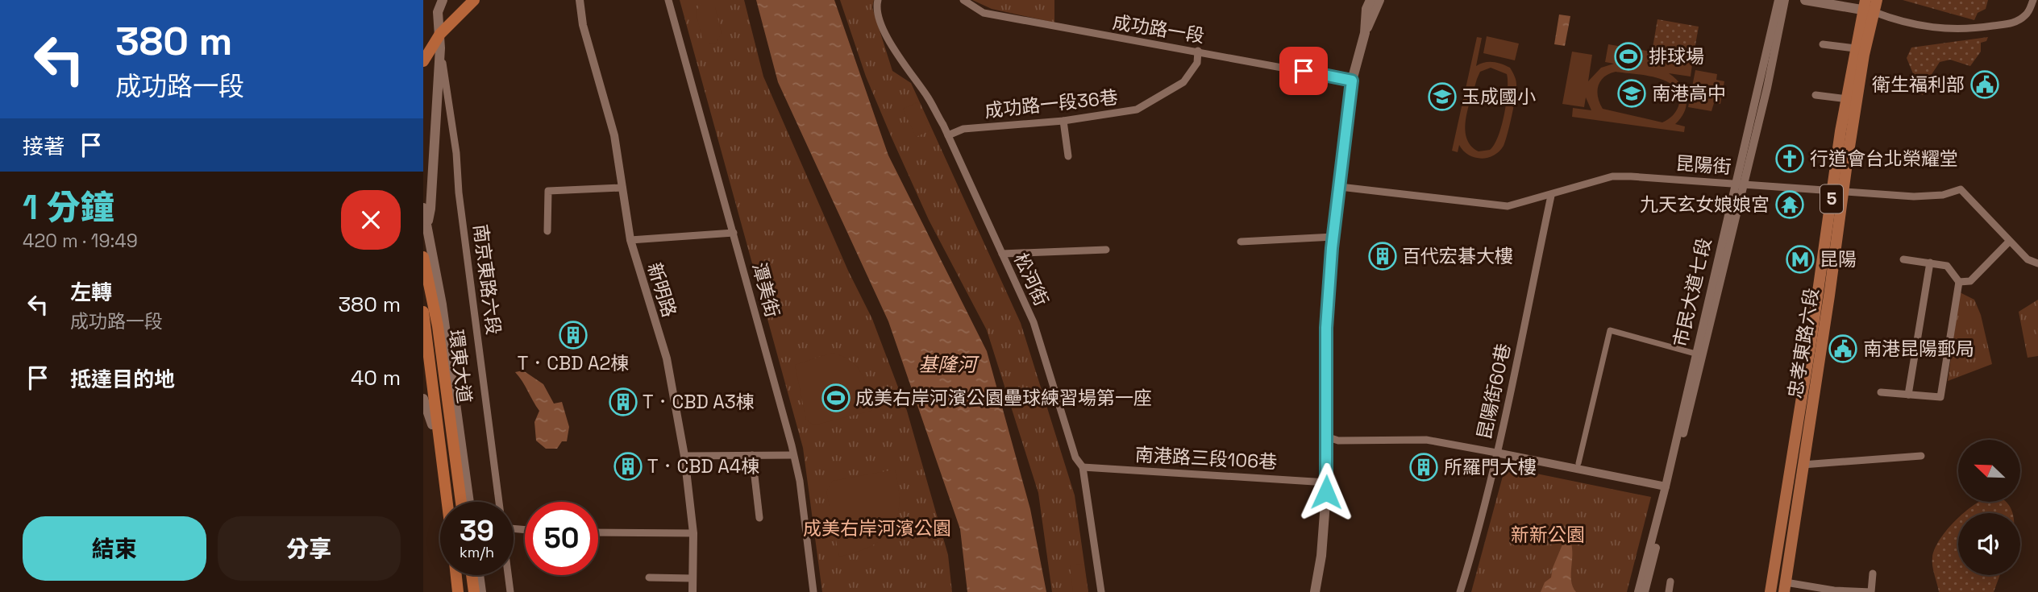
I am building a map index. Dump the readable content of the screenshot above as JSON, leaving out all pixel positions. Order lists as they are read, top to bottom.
{
  "streets": {
    "highway": ["環東大道"],
    "main road": ["5", "忠孝東路六段"],
    "street": [
      "成功路一段",
      "成功路一段36巷",
      "昆陽街",
      "南京東路六段",
      "松河街",
      "新明路",
      "潭美街",
      "市民大道七段",
      "昆陽街60巷",
      "南港路三段106巷"
    ]
  },
  "crossings": [
    ["成功路一段", "成功路一段36巷"],
    ["成功路一段36巷", "松河街"],
    ["昆陽街", "市民大道七段"],
    ["昆陽街", "忠孝東路六段"],
    ["昆陽街", "昆陽街60巷"],
    ["松河街", "南港路三段106巷"]
  ],
  "water": ["基隆河"],
  "parks": ["成美右岸河濱公園", "新新公園"],
  "places": {
    "sports": ["排球場", "成美右岸河濱公園壘球練習場第一座"],
    "public building": ["衛生福利部", "南港昆陽郵局"],
    "school or university": ["南港高中", "玉成國小"],
    "church": ["行道會台北榮耀堂"],
    "temple": ["九天玄女娘娘宮"],
    "building": [
      "百代宏碁大樓",
      "T．CBD A2棟",
      "T．CBD A3棟",
      "T．CBD A4棟",
      "所羅門大樓"
    ],
    "metro station": ["昆陽"]
  },
  "north": "top left",
  "page": {
    "turn": ["380 m", "成功路一段"],
    "then": "接著",
    "heading": ["1 分鐘", "420 m · 19:49"],
    "list": [
      {
        "name": "左轉",
        "note": "成功路一段",
        "value": "380 m"
      },
      {
        "name": "抵達目的地",
        "value": "40 m"
      }
    ],
    "speed": "39 km/h",
    "limit": "50",
    "buttons": ["結束", "分享"]
  }
}
